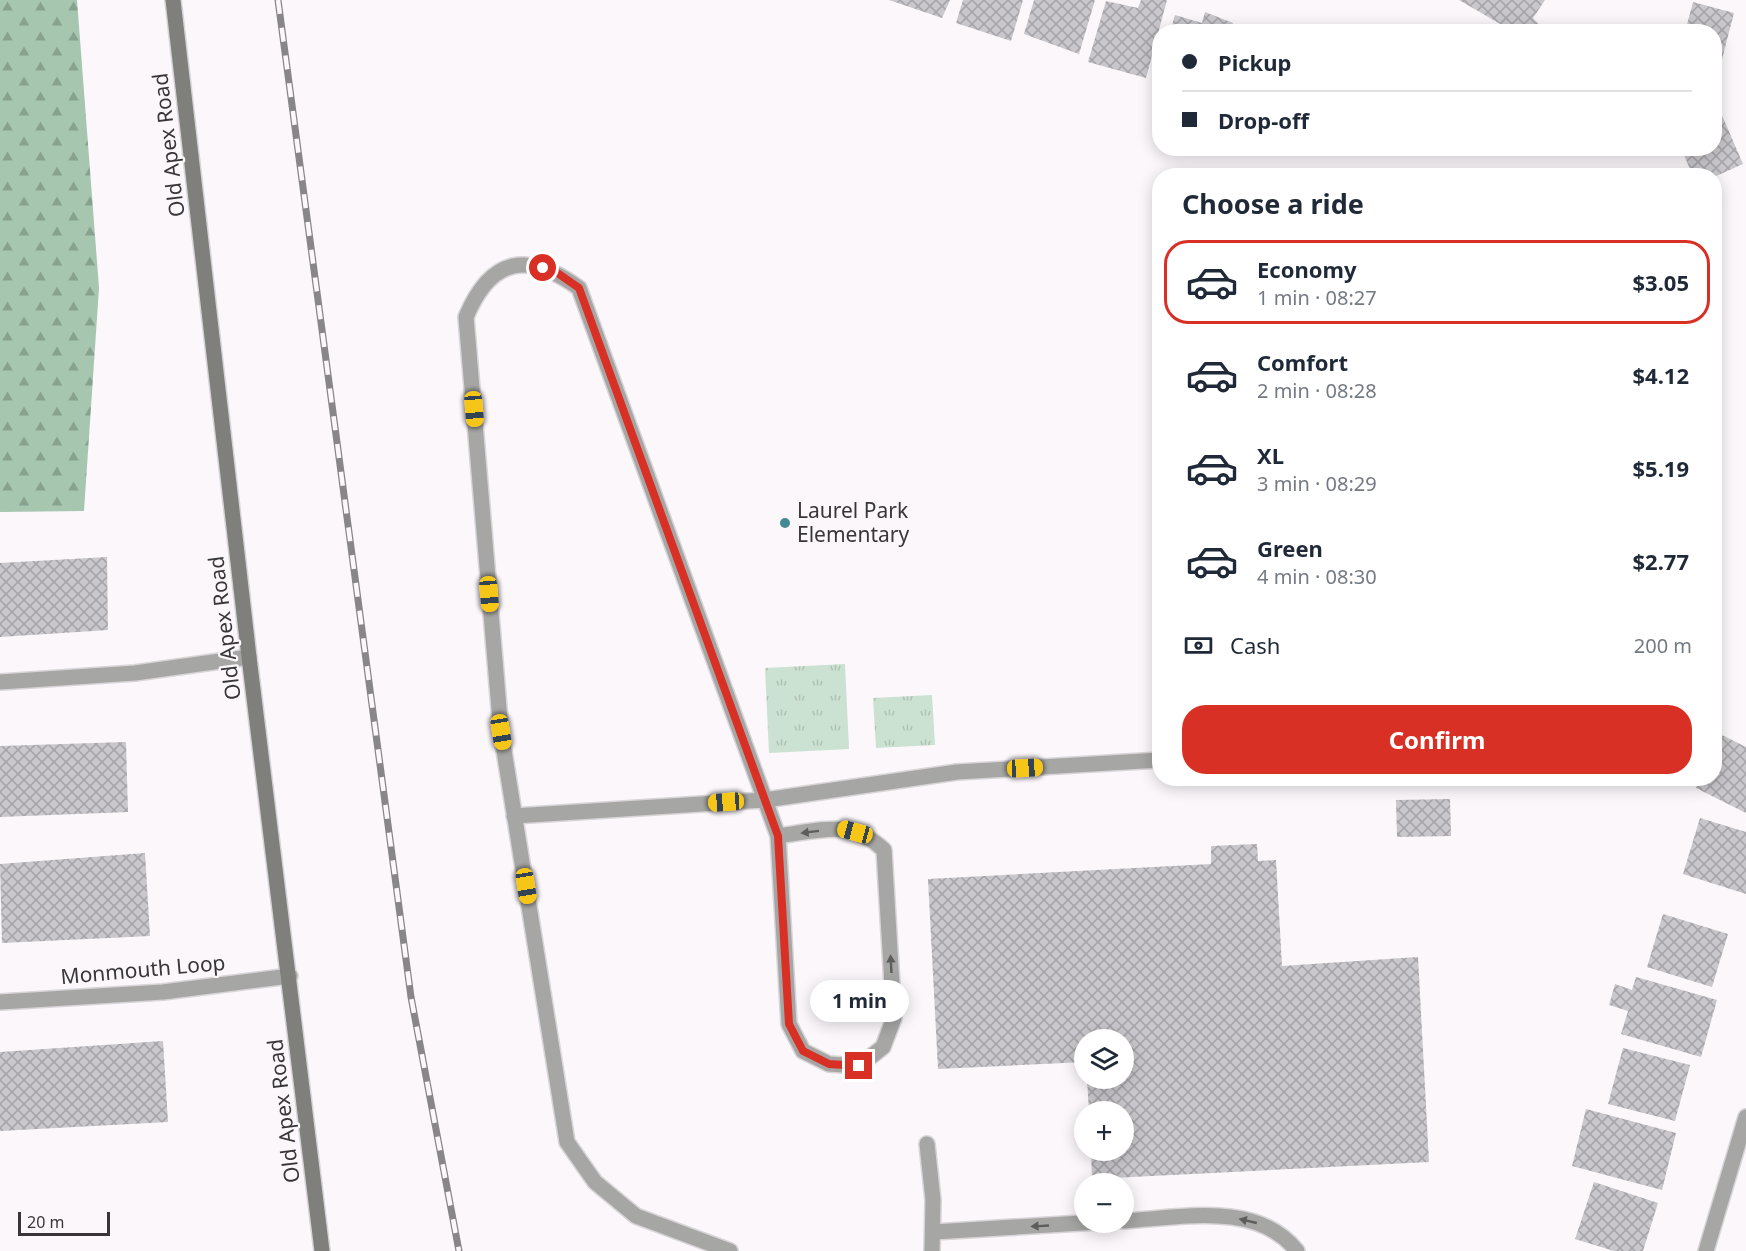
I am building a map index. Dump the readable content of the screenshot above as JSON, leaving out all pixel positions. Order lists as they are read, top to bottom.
{
  "streets": {
    "main road": ["Old Apex Road"],
    "street": ["Monmouth Loop"]
  },
  "crossings": [
    ["Old Apex Road", "Monmouth Loop"]
  ],
  "places": ["Laurel Park Elementary"],
  "scale_bar": "20 m",
  "page": {
    "banner": ["Pickup", "Drop-off"],
    "heading": "Choose a ride",
    "list": [
      {
        "name": "Economy",
        "note": "1 min · 08:27",
        "value": "$3.05"
      },
      {
        "name": "Comfort",
        "note": "2 min · 08:28",
        "value": "$4.12"
      },
      {
        "name": "XL",
        "note": "3 min · 08:29",
        "value": "$5.19"
      },
      {
        "name": "Green",
        "note": "4 min · 08:30",
        "value": "$2.77"
      }
    ],
    "pay": ["Cash", "200 m"],
    "buttons": "Confirm",
    "bubble": "1 min",
    "map_buttons": ["+", "−"],
    "scale": "20 m"
  }
}
